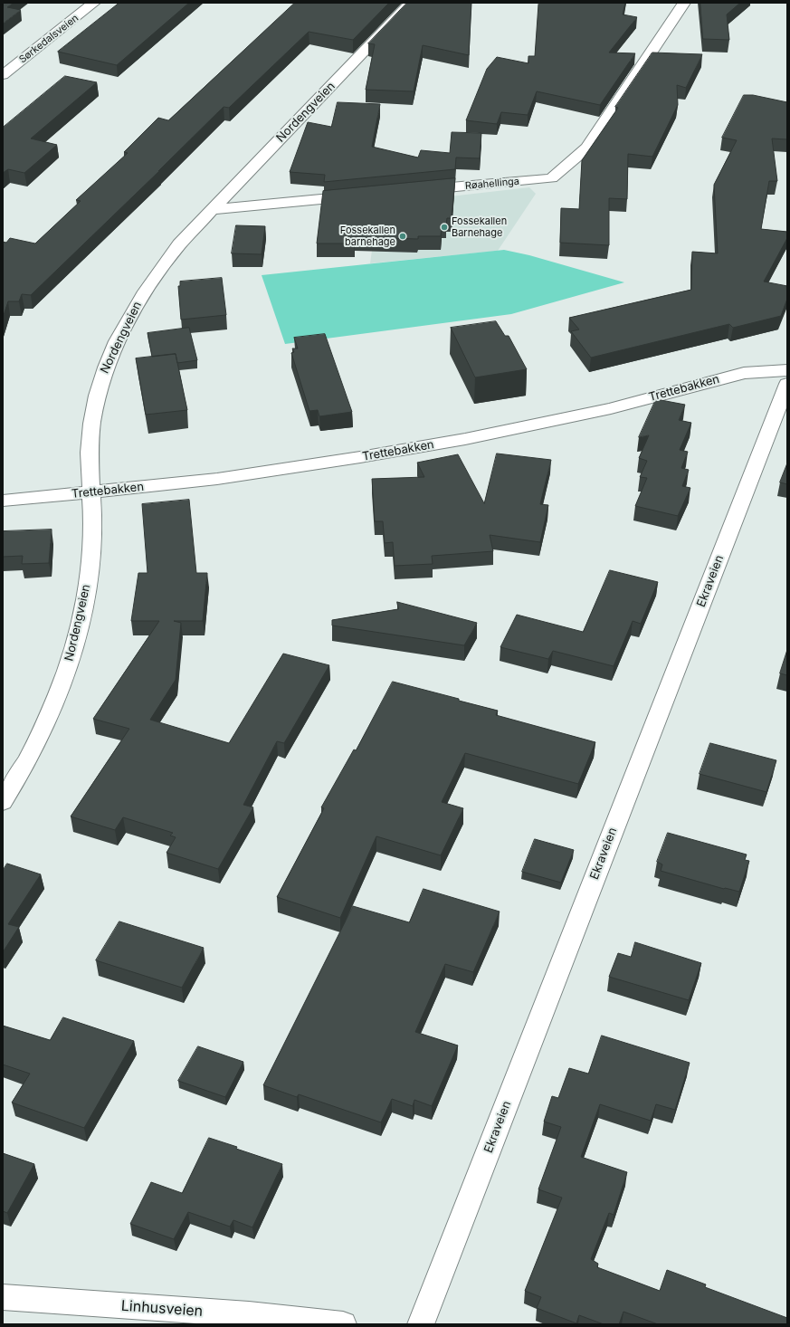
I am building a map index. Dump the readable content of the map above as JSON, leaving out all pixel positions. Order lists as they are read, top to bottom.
{
  "streets": {
    "street": [
      "Sørkedalsveien",
      "Nordengveien",
      "Røahellinga",
      "Trettebakken",
      "Ekraveien",
      "Linhusveien"
    ]
  },
  "crossings": [
    ["Nordengveien", "Trettebakken"]
  ],
  "places": ["Fossekallen Barnehage", "Fossekallen barnehage"]
}
